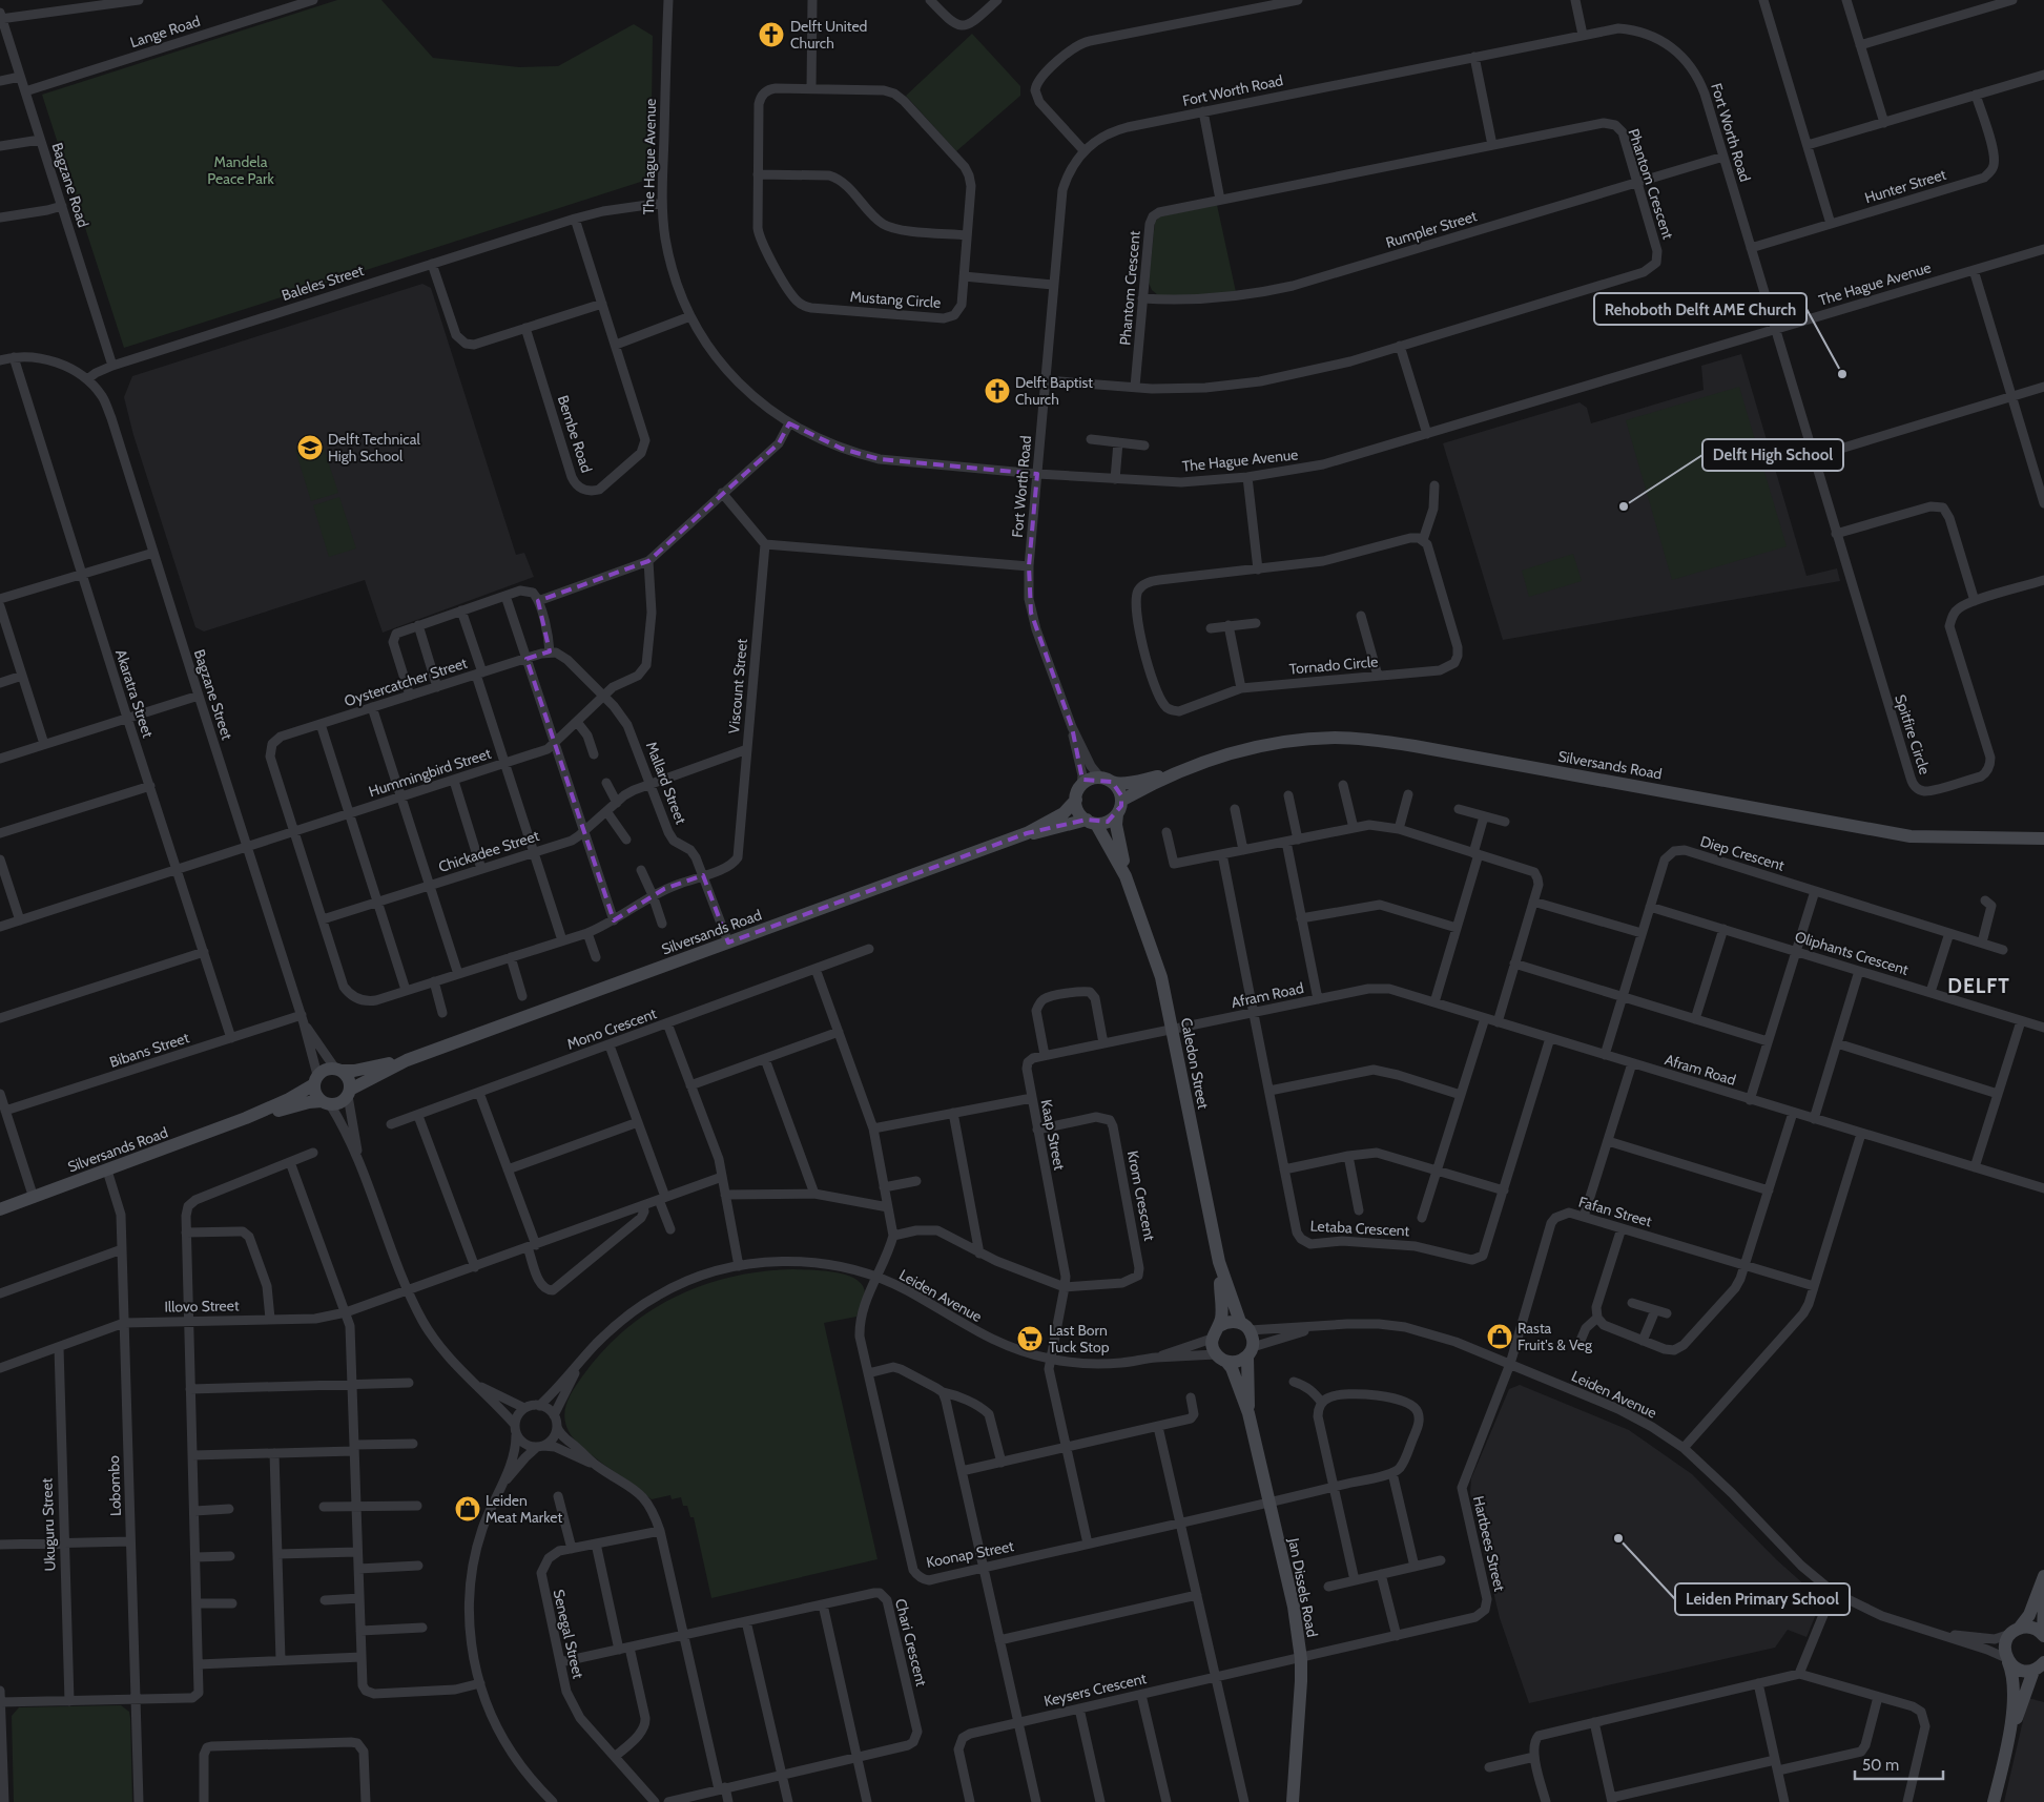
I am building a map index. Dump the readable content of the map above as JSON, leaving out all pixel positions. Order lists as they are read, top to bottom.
{
  "streets": {
    "street": [
      "Lange Road",
      "Fort Worth Road",
      "The Hague Avenue",
      "Phantom Crescent",
      "Bagzane Road",
      "Hunter Street",
      "Rumpler Street",
      "Baleles Street",
      "Mustang Circle",
      "Bembe Road",
      "Tornado Circle",
      "Oystercatcher Street",
      "Viscount Street",
      "Akaratra Street",
      "Bagzane Street",
      "Spitfire Circle",
      "Silversands Road",
      "Hummingbird Street",
      "Mallard Street",
      "Chickadee Street",
      "Diep Crescent",
      "Oliphants Crescent",
      "Afram Road",
      "Mono Crescent",
      "Bibans Street",
      "Caledon Street",
      "Kaap Street",
      "Krom Crescent",
      "Fafan Street",
      "Letaba Crescent",
      "Leiden Avenue",
      "Illovo Street",
      "Lobombo",
      "Ukuguru Street",
      "Hartbees Street",
      "Koonap Street",
      "Jan Dissels Road",
      "Senegal Street",
      "Chari Crescent",
      "Keysers Crescent"
    ]
  },
  "crossings": [
    ["Lange Road", "Bagzane Road"],
    ["Fort Worth Road", "The Hague Avenue"],
    ["Fort Worth Road", "Phantom Crescent"],
    ["Fort Worth Road", "Hunter Street"],
    ["Fort Worth Road", "Rumpler Street"],
    ["Fort Worth Road", "Spitfire Circle"],
    ["Fort Worth Road", "Silversands Road"],
    ["Fort Worth Road", "Caledon Street"],
    ["The Hague Avenue", "Baleles Street"],
    ["The Hague Avenue", "Spitfire Circle"],
    ["Phantom Crescent", "Rumpler Street"],
    ["Bagzane Road", "Baleles Street"],
    ["Baleles Street", "Bagzane Street"],
    ["Oystercatcher Street", "Hummingbird Street"],
    ["Oystercatcher Street", "Mallard Street"],
    ["Viscount Street", "Mallard Street"],
    ["Viscount Street", "Chickadee Street"],
    ["Akaratra Street", "Hummingbird Street"],
    ["Akaratra Street", "Bibans Street"],
    ["Bagzane Street", "Silversands Road"],
    ["Bagzane Street", "Hummingbird Street"],
    ["Bagzane Street", "Bibans Street"],
    ["Silversands Road", "Mallard Street"],
    ["Silversands Road", "Caledon Street"],
    ["Silversands Road", "Lobombo"],
    ["Hummingbird Street", "Mallard Street"],
    ["Mallard Street", "Chickadee Street"],
    ["Diep Crescent", "Oliphants Crescent"],
    ["Diep Crescent", "Afram Road"],
    ["Afram Road", "Caledon Street"],
    ["Afram Road", "Kaap Street"],
    ["Afram Road", "Letaba Crescent"],
    ["Caledon Street", "Kaap Street"],
    ["Caledon Street", "Leiden Avenue"],
    ["Caledon Street", "Jan Dissels Road"],
    ["Kaap Street", "Krom Crescent"],
    ["Kaap Street", "Leiden Avenue"],
    ["Kaap Street", "Koonap Street"],
    ["Fafan Street", "Leiden Avenue"],
    ["Fafan Street", "Hartbees Street"],
    ["Leiden Avenue", "Hartbees Street"],
    ["Leiden Avenue", "Koonap Street"],
    ["Leiden Avenue", "Jan Dissels Road"],
    ["Illovo Street", "Lobombo"],
    ["Illovo Street", "Ukuguru Street"],
    ["Hartbees Street", "Jan Dissels Road"],
    ["Hartbees Street", "Keysers Crescent"],
    ["Koonap Street", "Jan Dissels Road"],
    ["Jan Dissels Road", "Keysers Crescent"],
    ["Senegal Street", "Chari Crescent"]
  ],
  "districts": ["DELFT"],
  "parks": ["Mandela Peace Park"],
  "places": {
    "church": ["Delft United Church", "Delft Baptist Church"],
    "other": ["Rehoboth Delft AME Church", "Delft High School", "Leiden Primary School"],
    "school or university": ["Delft Technical High School"],
    "shop": ["Rasta Fruit's & Veg", "Leiden Meat Market"],
    "supermarket": ["Last Born Tuck Stop"]
  },
  "scale_bar": "50 m"
}
